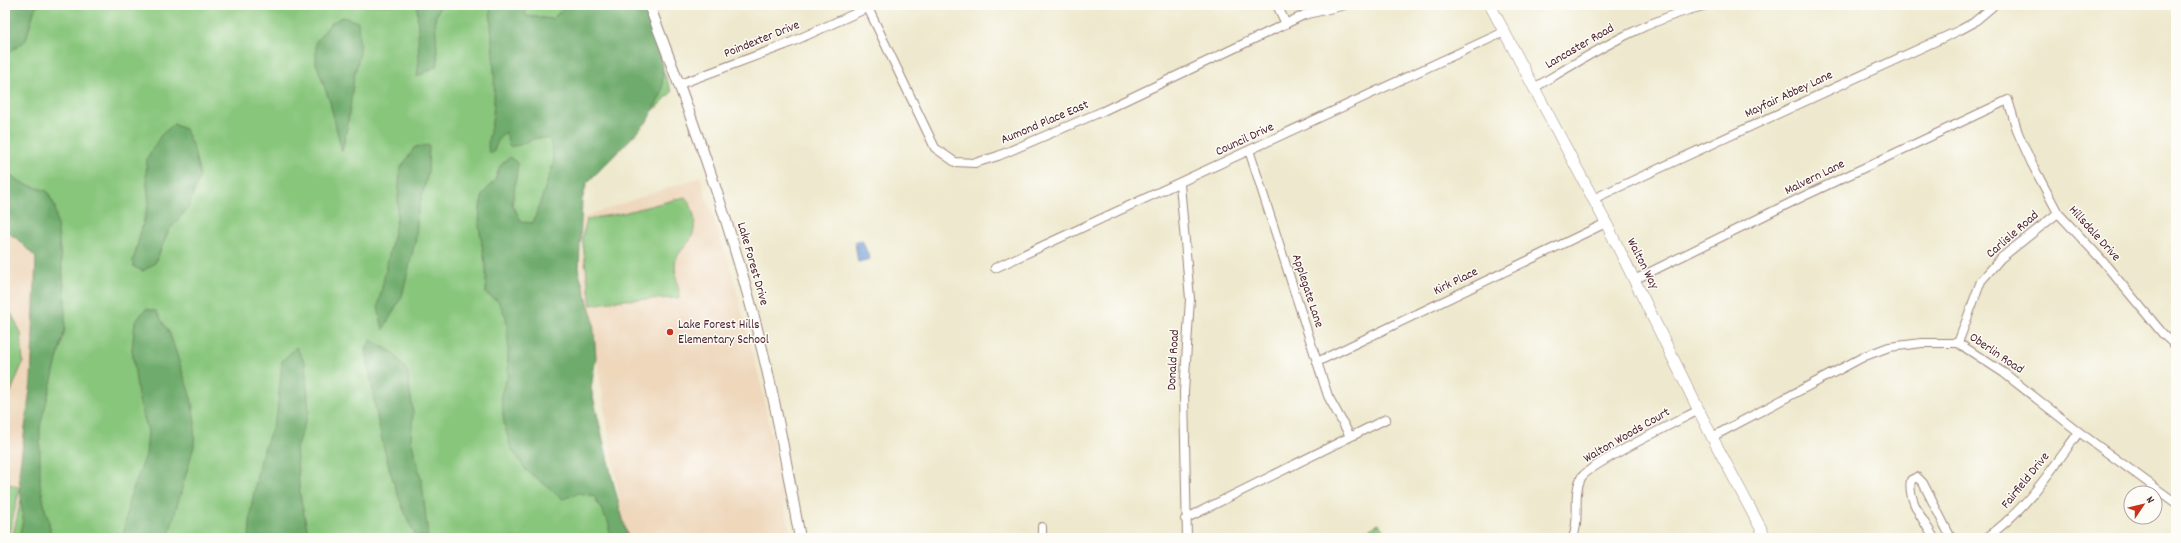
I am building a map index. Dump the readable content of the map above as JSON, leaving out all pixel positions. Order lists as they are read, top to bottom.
{
  "streets": {
    "main road": ["Walton Way"],
    "street": [
      "Poindexter Drive",
      "Lancaster Road",
      "Mayfair Abbey Lane",
      "Aumond Place East",
      "Council Drive",
      "Malvern Lane",
      "Hillsdale Drive",
      "Carlisle Road",
      "Lake Forest Drive",
      "Kirk Place",
      "Applegate Lane",
      "Oberlin Road",
      "Donald Road",
      "Walton Woods Court",
      "Fairfield Drive"
    ]
  },
  "crossings": [
    ["Poindexter Drive", "Aumond Place East"],
    ["Poindexter Drive", "Lake Forest Drive"],
    ["Lancaster Road", "Walton Way"],
    ["Mayfair Abbey Lane", "Walton Way"],
    ["Council Drive", "Walton Way"],
    ["Council Drive", "Applegate Lane"],
    ["Council Drive", "Donald Road"],
    ["Malvern Lane", "Hillsdale Drive"],
    ["Malvern Lane", "Walton Way"],
    ["Hillsdale Drive", "Carlisle Road"],
    ["Carlisle Road", "Oberlin Road"],
    ["Walton Way", "Kirk Place"],
    ["Walton Way", "Oberlin Road"],
    ["Walton Way", "Walton Woods Court"],
    ["Kirk Place", "Applegate Lane"],
    ["Oberlin Road", "Fairfield Drive"]
  ],
  "places": ["Lake Forest Hills Elementary School"],
  "north": "top right"
}
